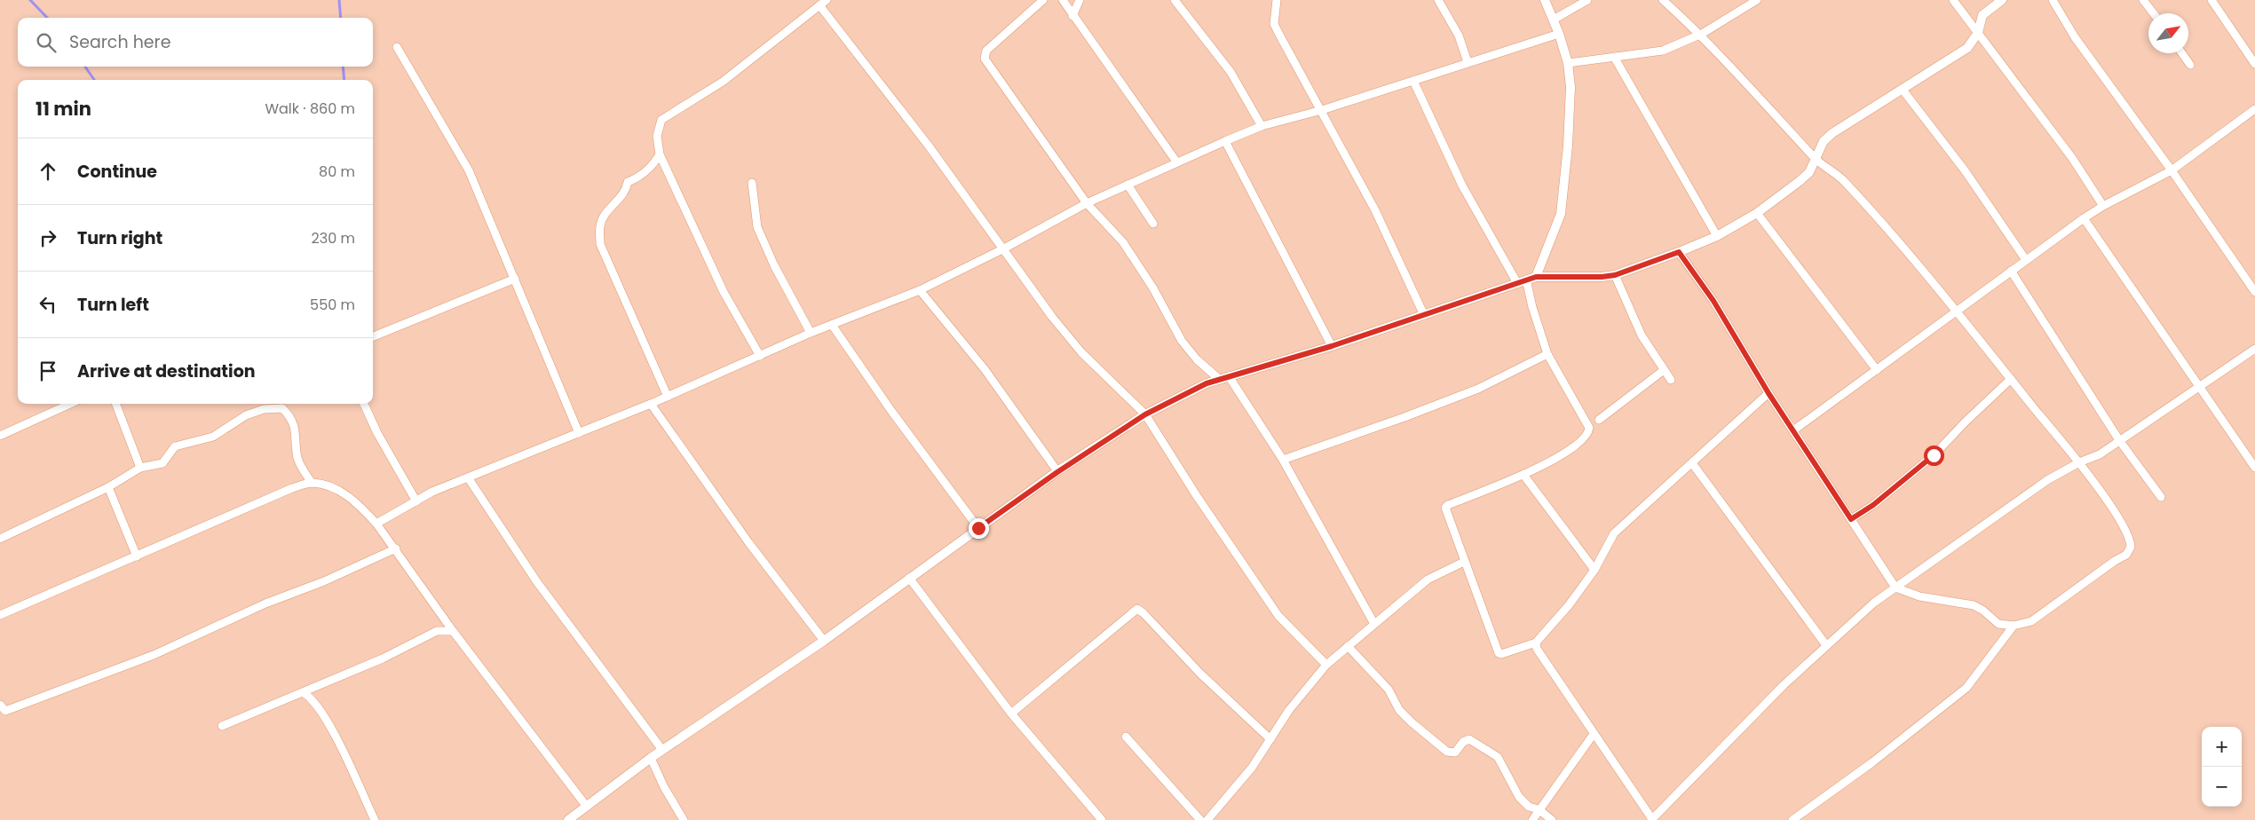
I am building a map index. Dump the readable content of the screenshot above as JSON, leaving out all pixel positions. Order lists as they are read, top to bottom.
{
  "north": "top right",
  "page": {
    "search": "Search here",
    "heading": ["11 min", "Walk · 860 m"],
    "list": [
      ["Continue", "80 m"],
      ["Turn right", "230 m"],
      ["Turn left", "550 m"],
      "Arrive at destination"
    ],
    "map_buttons": ["+", "−"]
  }
}
